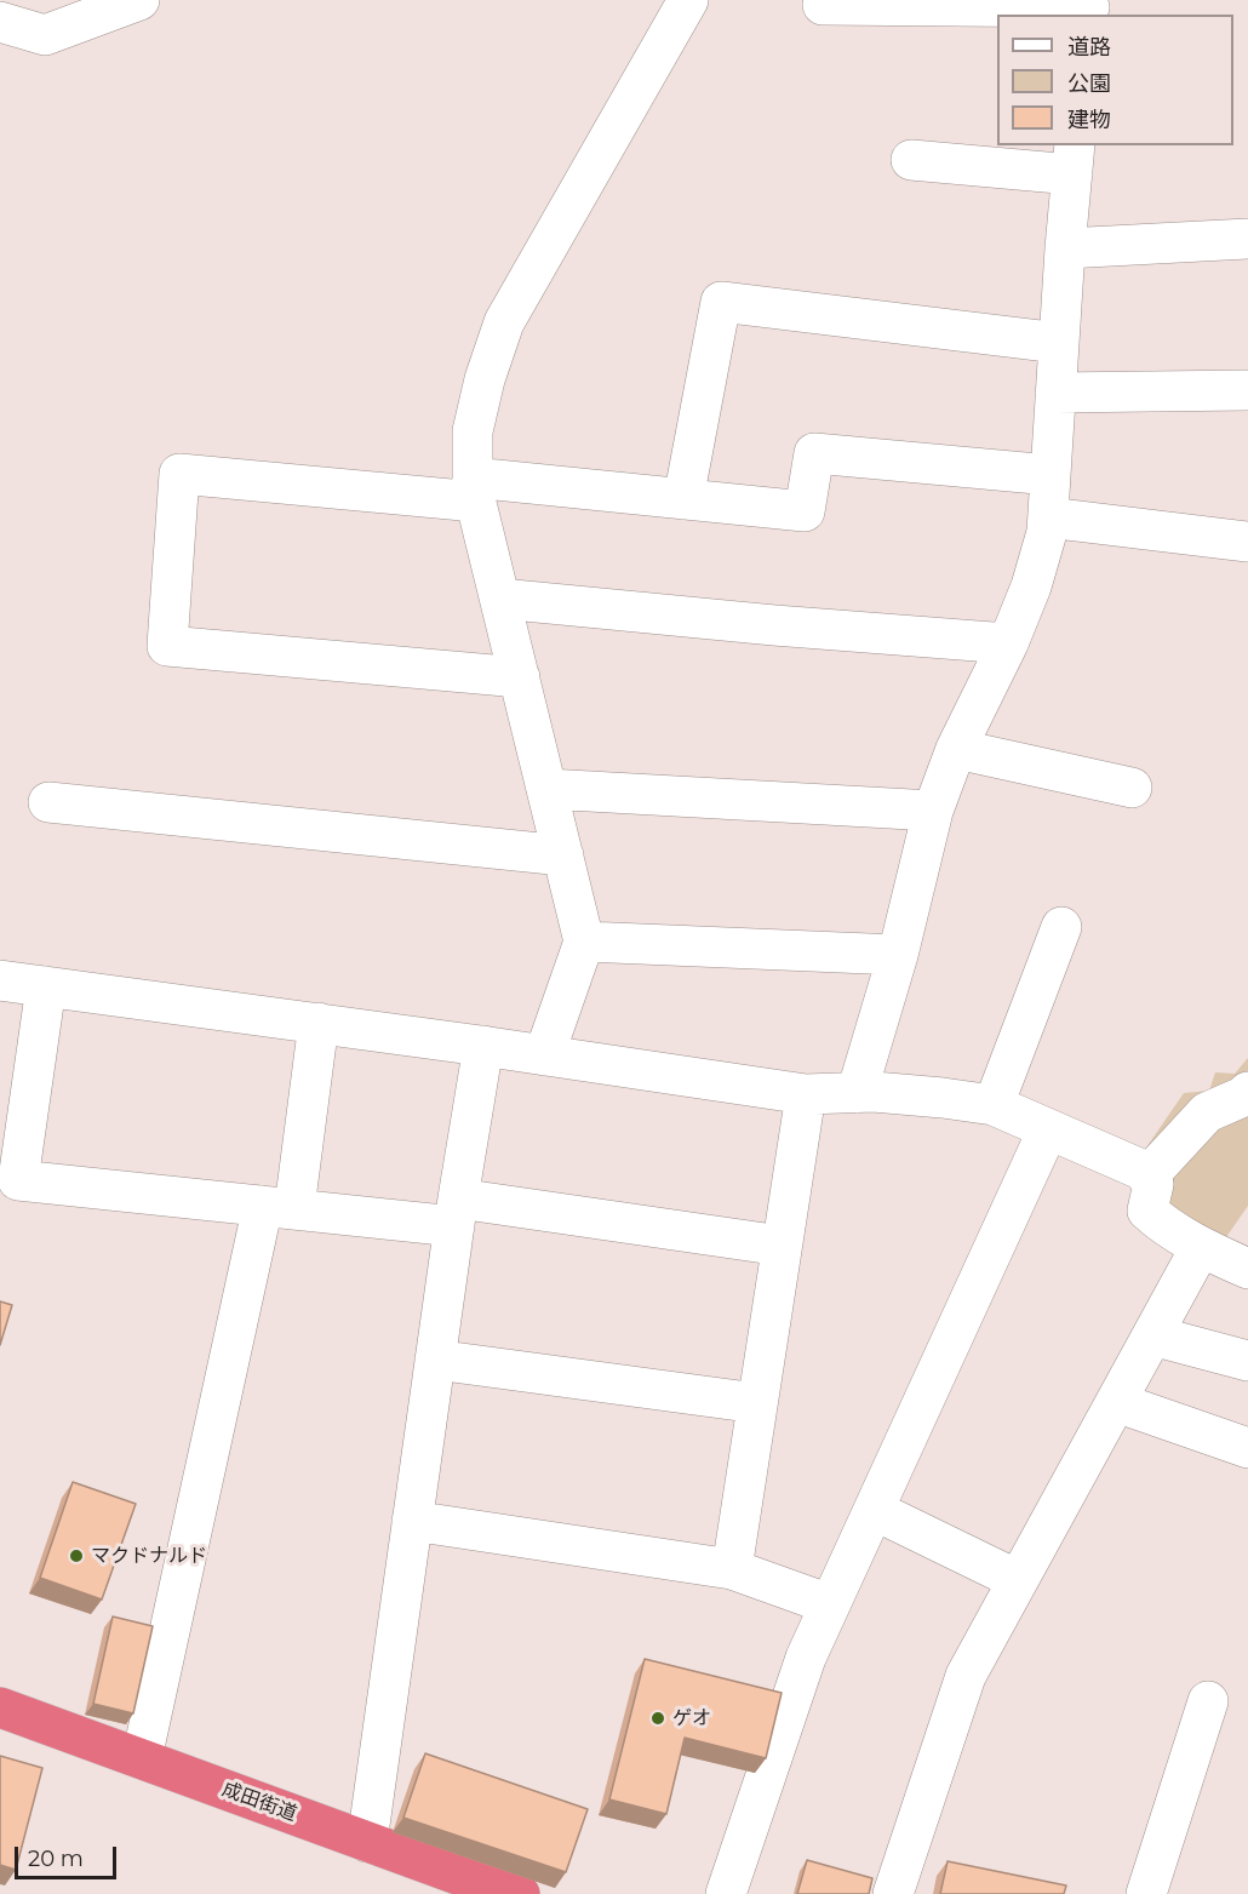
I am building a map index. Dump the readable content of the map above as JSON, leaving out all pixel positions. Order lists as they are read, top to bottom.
{
  "streets": {
    "highway": ["成田街道"]
  },
  "places": ["マクドナルド", "ゲオ"],
  "legend": ["道路", "公園", "建物"],
  "scale_bar": "20 m"
}
